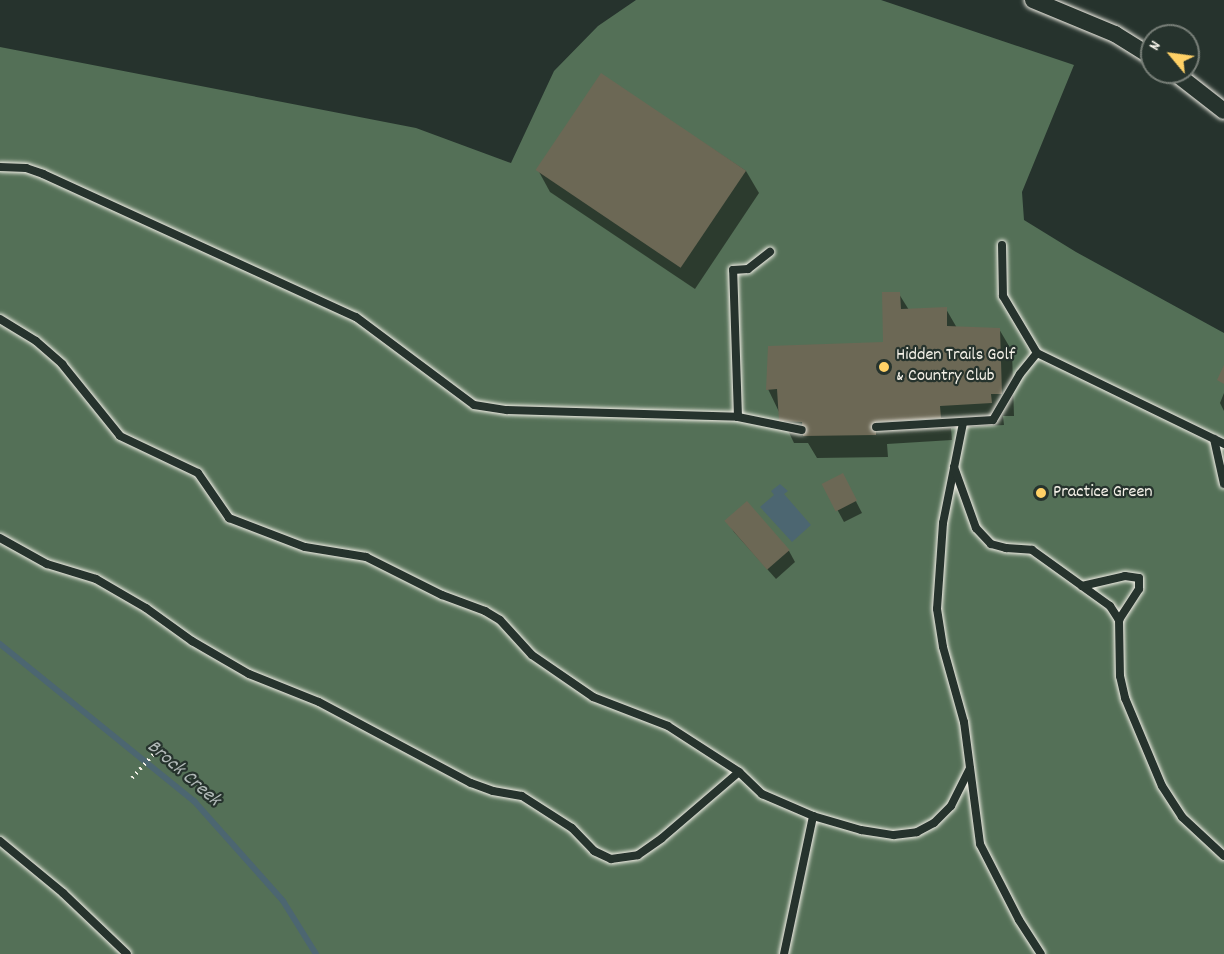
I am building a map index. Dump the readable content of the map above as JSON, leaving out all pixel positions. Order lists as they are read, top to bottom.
{
  "water": ["Brock Creek"],
  "places": ["Hidden Trails Golf & Country Club", "Practice Green"],
  "north": "top left"
}
